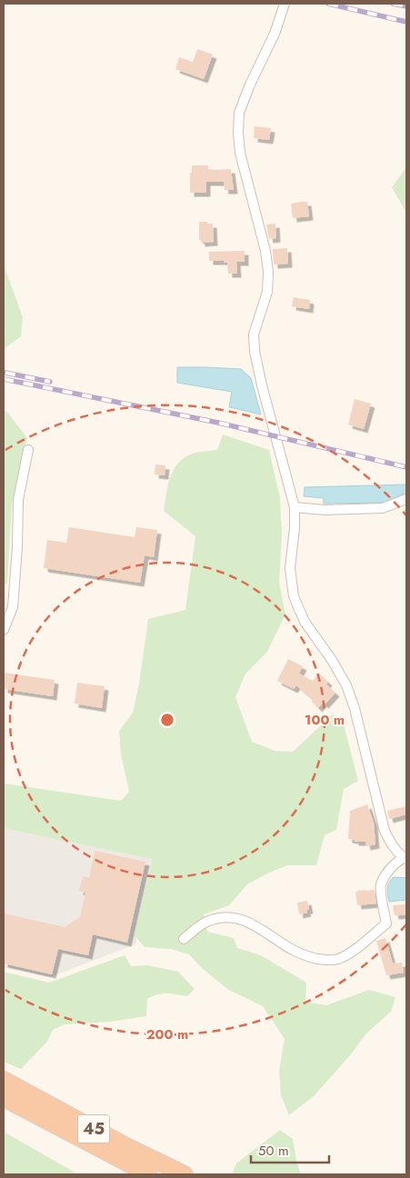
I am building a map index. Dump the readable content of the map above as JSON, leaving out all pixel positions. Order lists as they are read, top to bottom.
{
  "streets": {
    "highway": ["45"]
  },
  "scale_bar": "50 m",
  "rings": ["100 m", "200 m"]
}
